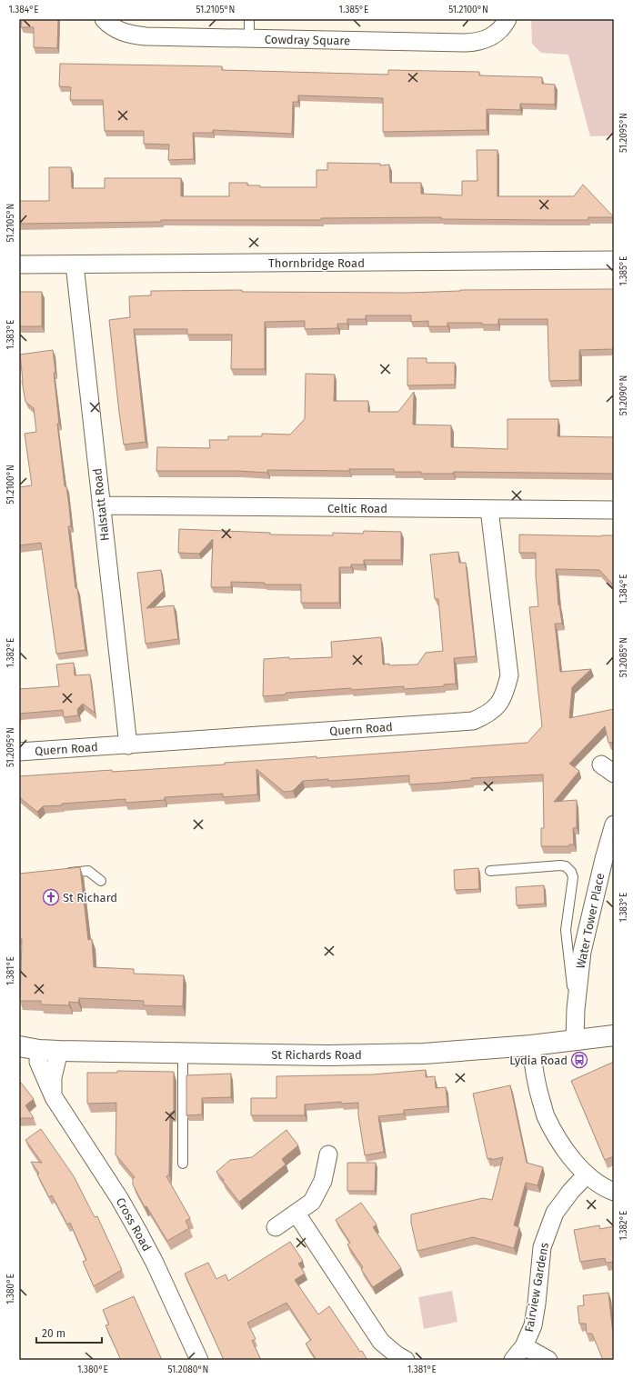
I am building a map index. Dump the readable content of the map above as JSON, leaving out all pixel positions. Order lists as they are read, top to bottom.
{
  "streets": {
    "street": [
      "Cowdray Square",
      "Thornbridge Road",
      "Halstatt Road",
      "Celtic Road",
      "Quern Road",
      "Water Tower Place",
      "St Richards Road",
      "Cross Road",
      "Fairview Gardens"
    ]
  },
  "crossings": [
    ["Thornbridge Road", "Halstatt Road"],
    ["Halstatt Road", "Celtic Road"],
    ["Halstatt Road", "Quern Road"],
    ["Celtic Road", "Quern Road"],
    ["Water Tower Place", "St Richards Road"],
    ["St Richards Road", "Cross Road"]
  ],
  "places": {
    "church": ["St Richard"],
    "bus stop": ["Lydia Road"]
  },
  "scale_bar": "20 m",
  "coordinates": [
    "1.384°E",
    "51.2105°N",
    "1.385°E",
    "51.2100°N",
    "51.2095°N",
    "1.383°E",
    "51.2090°N",
    "1.382°E",
    "51.2085°N",
    "1.381°E",
    "1.380°E",
    "51.2080°N"
  ]
}
